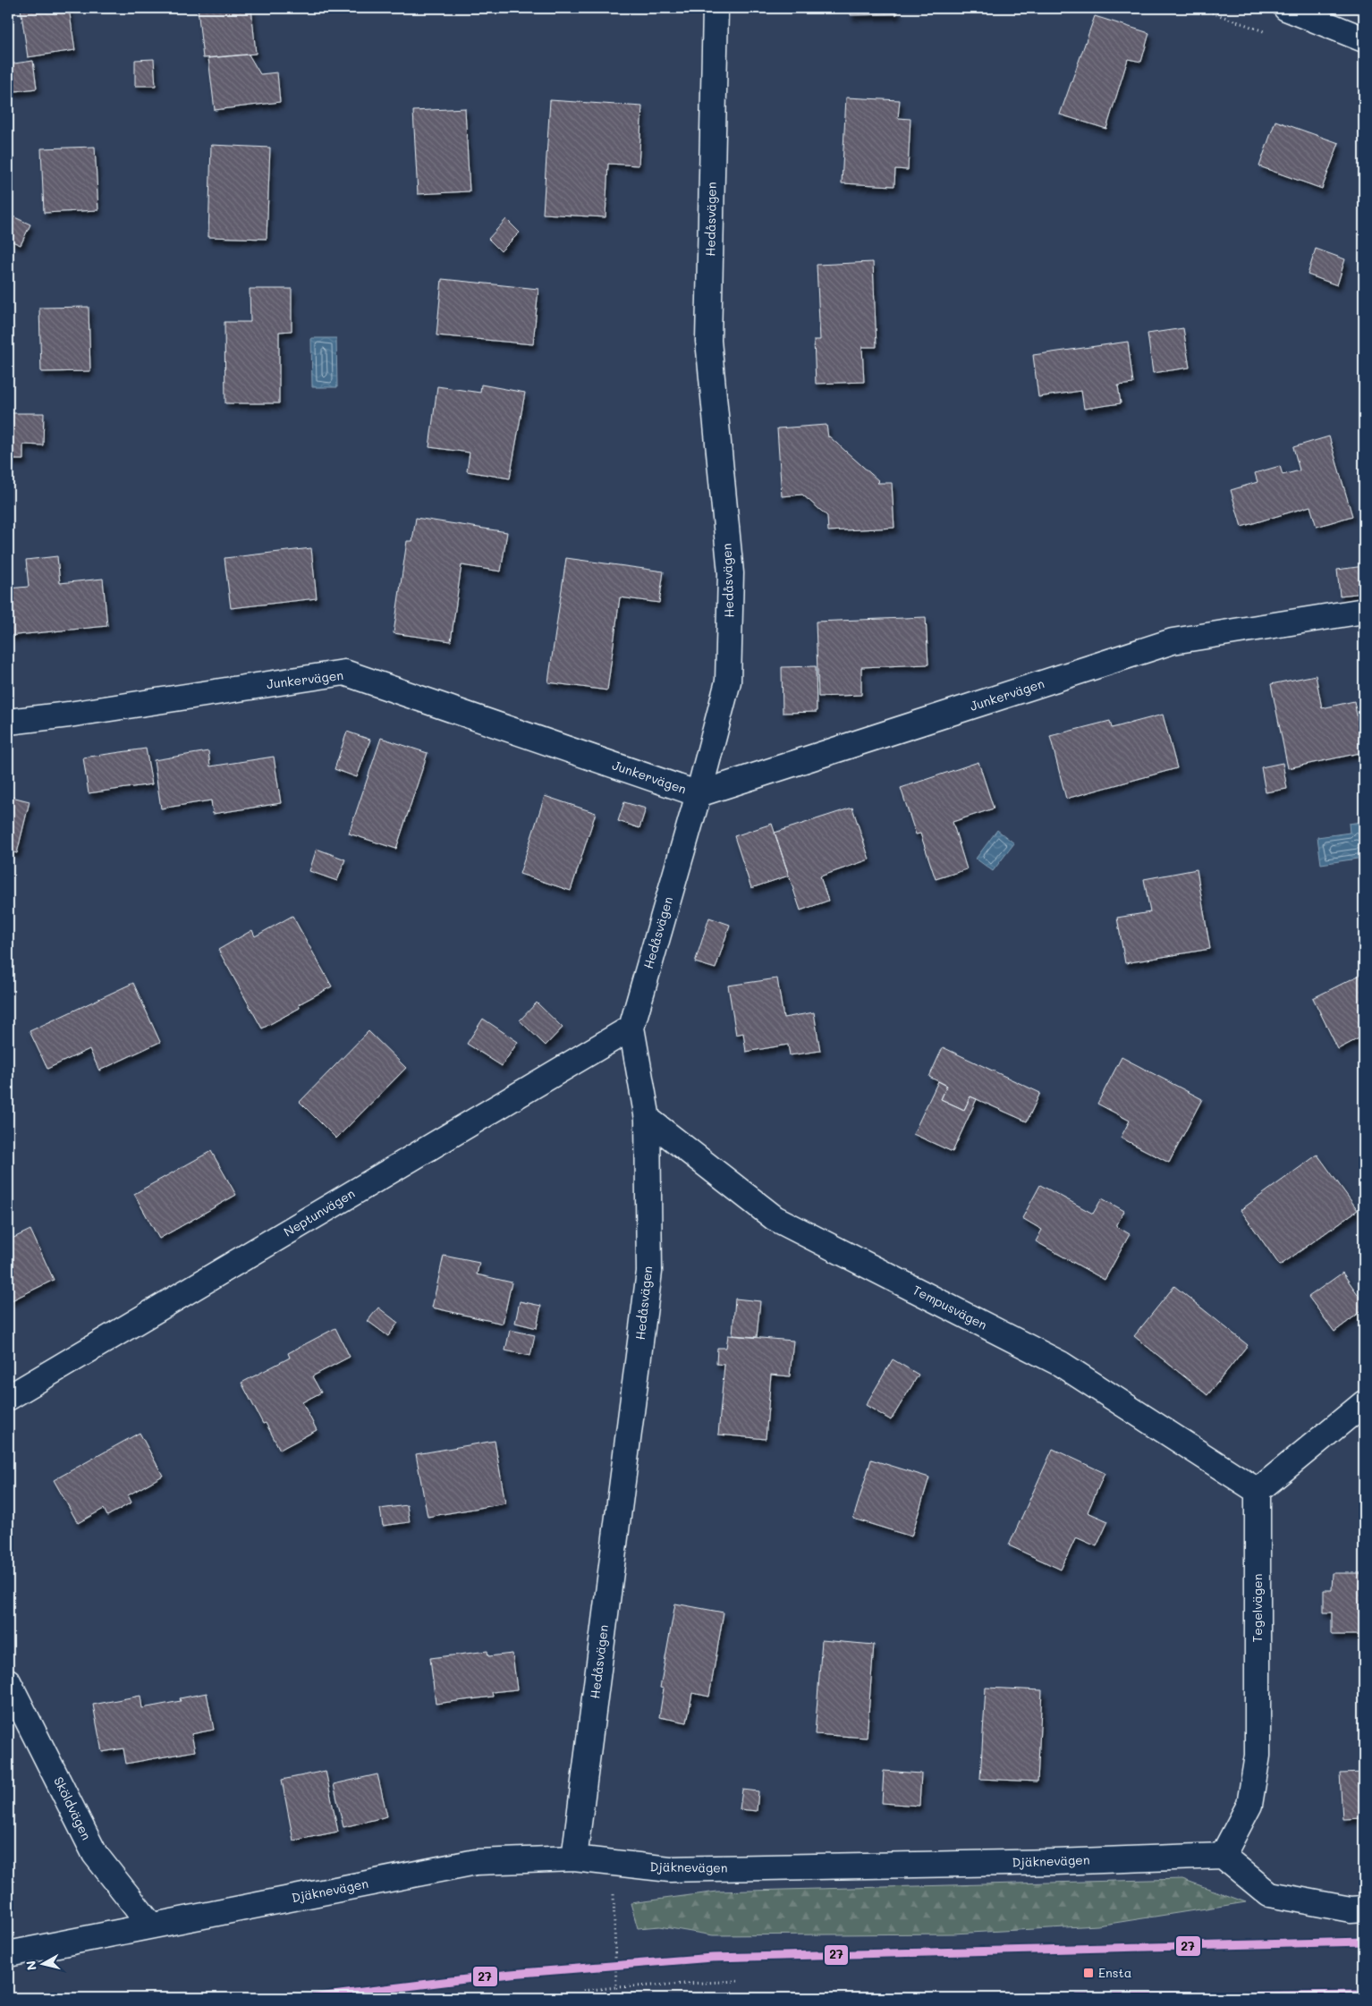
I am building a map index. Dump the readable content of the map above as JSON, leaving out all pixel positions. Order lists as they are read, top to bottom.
{
  "streets": {
    "street": [
      "Hedåsvägen",
      "Junkervägen",
      "Neptunvägen",
      "Tempusvägen",
      "Tegelvägen",
      "Sköldvägen",
      "Djäknevägen"
    ]
  },
  "crossings": [
    ["Hedåsvägen", "Junkervägen"],
    ["Hedåsvägen", "Neptunvägen"],
    ["Hedåsvägen", "Tempusvägen"],
    ["Hedåsvägen", "Djäknevägen"],
    ["Tempusvägen", "Tegelvägen"],
    ["Tegelvägen", "Djäknevägen"],
    ["Sköldvägen", "Djäknevägen"]
  ],
  "places": {
    "transit": ["Ensta"]
  },
  "lines": ["transit line 27"],
  "north": "left"
}
